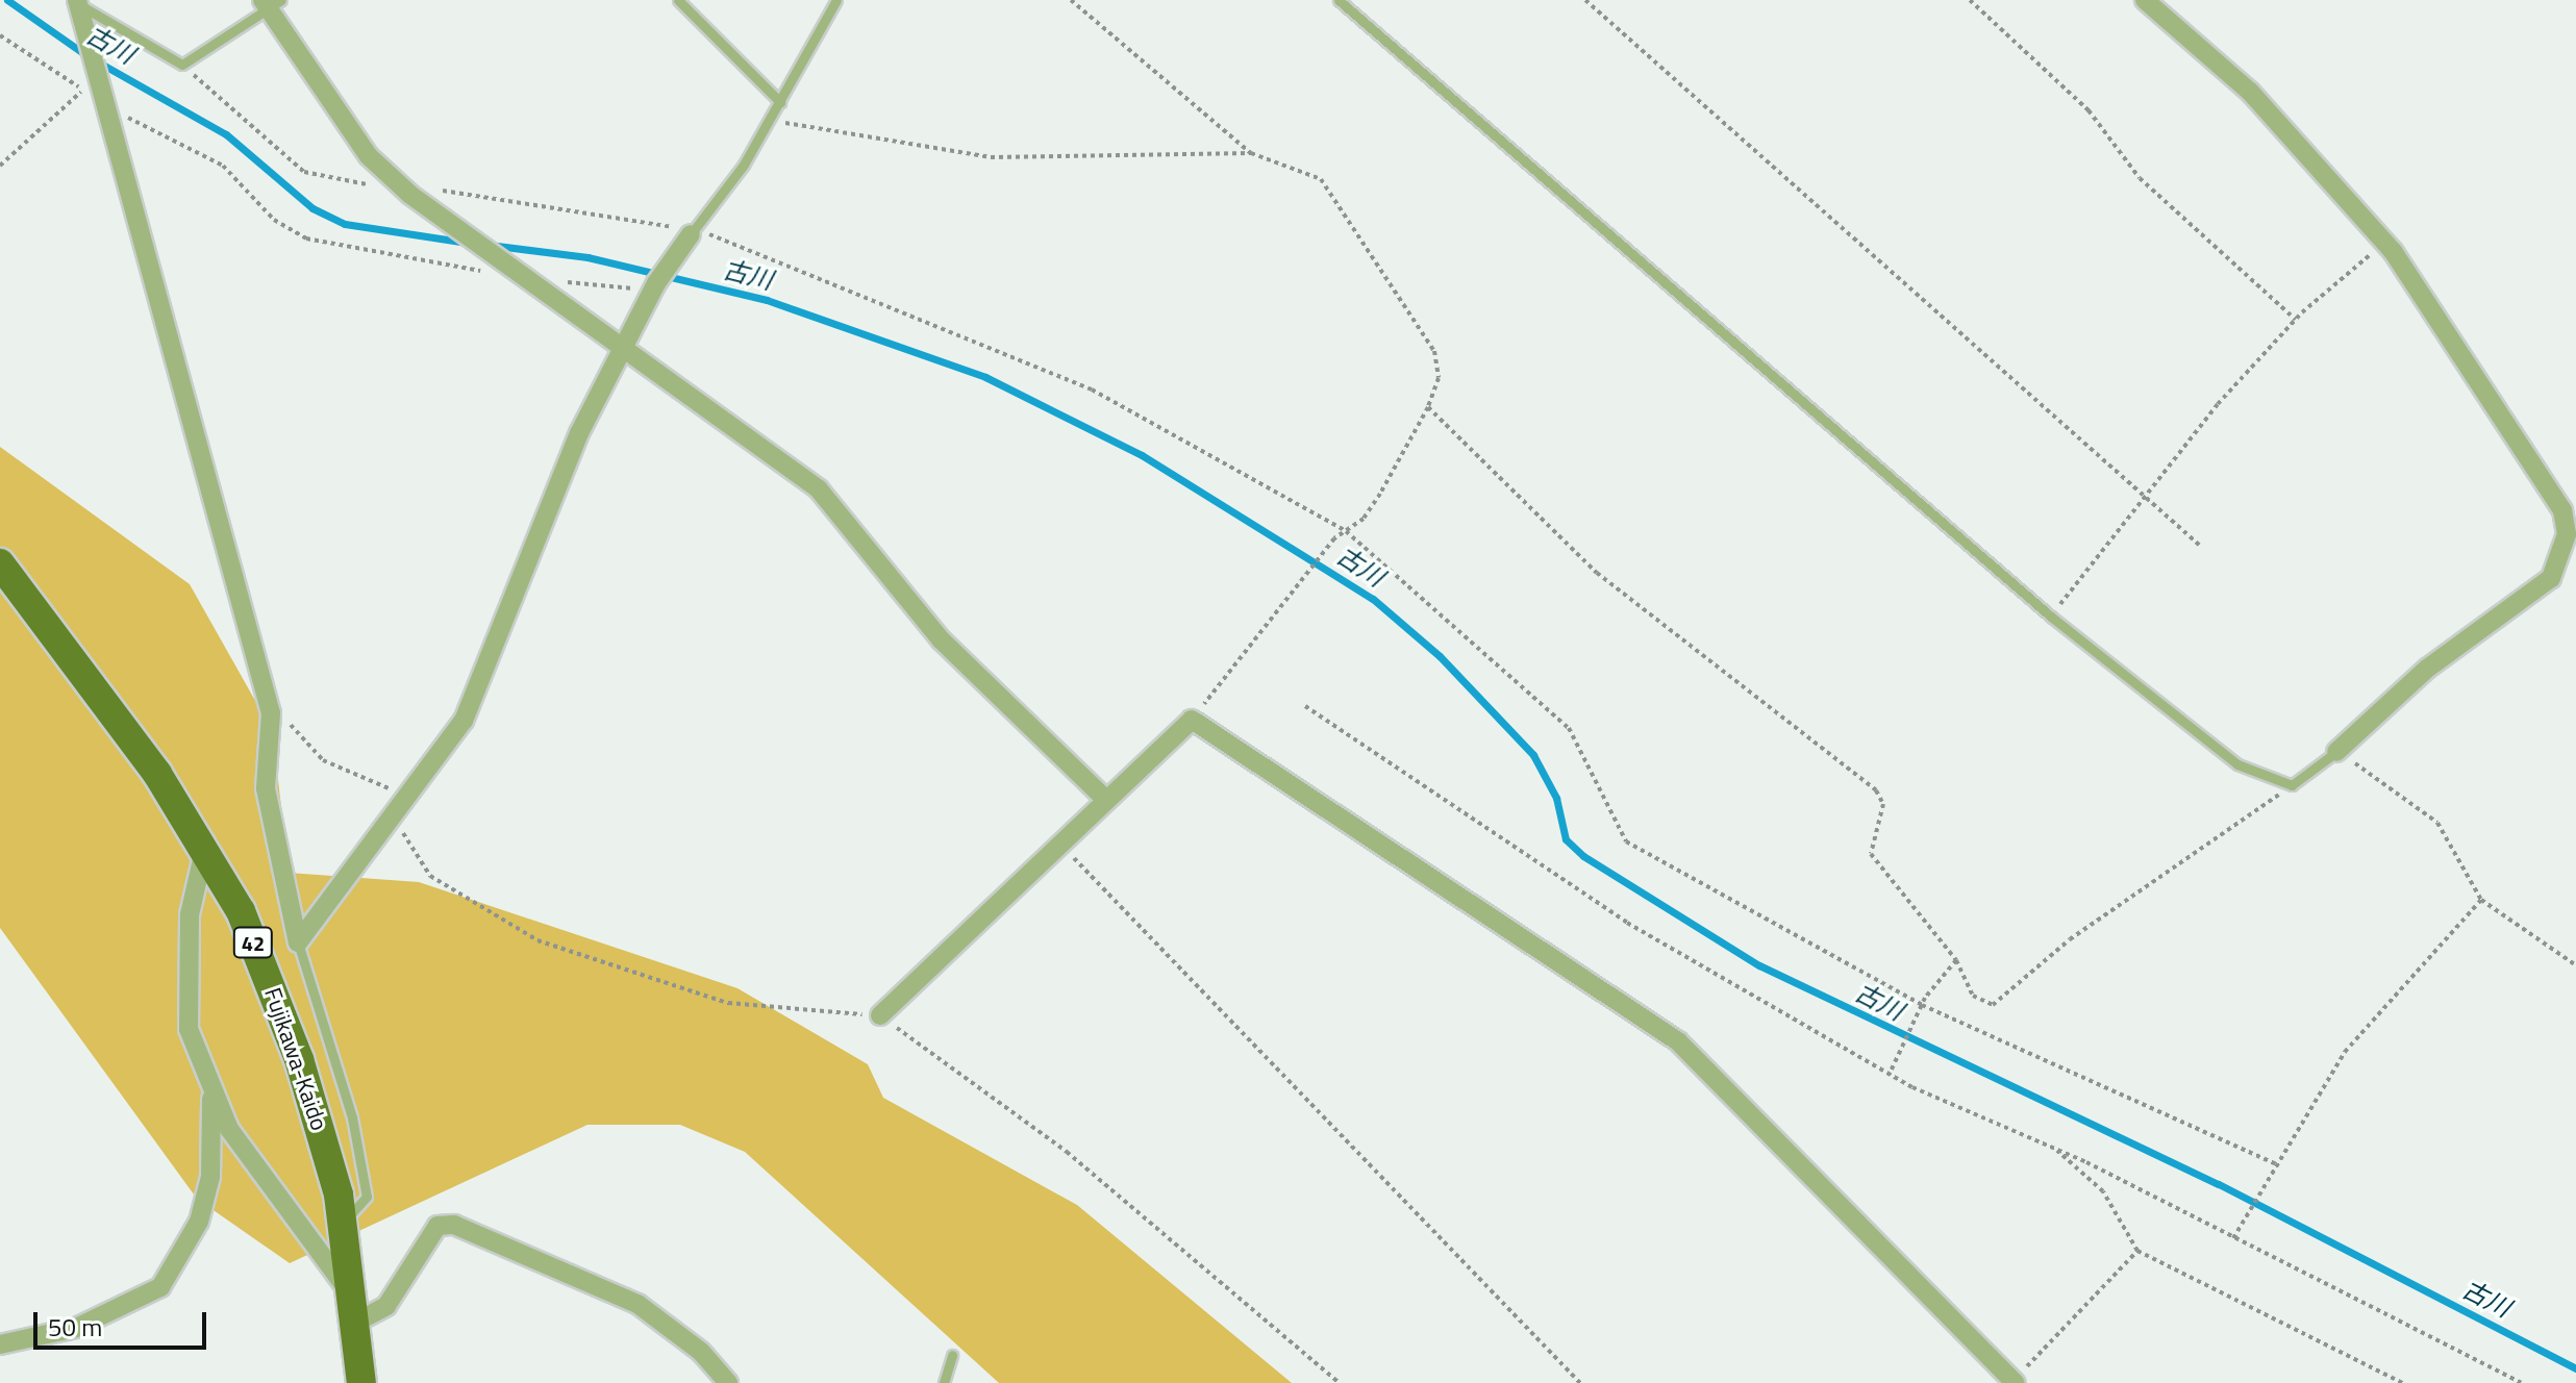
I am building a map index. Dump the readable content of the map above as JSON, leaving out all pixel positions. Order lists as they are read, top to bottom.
{
  "streets": {
    "main road": ["42", "Fujikawa-Kaido"]
  },
  "water": ["古川"],
  "scale_bar": "50 m"
}
